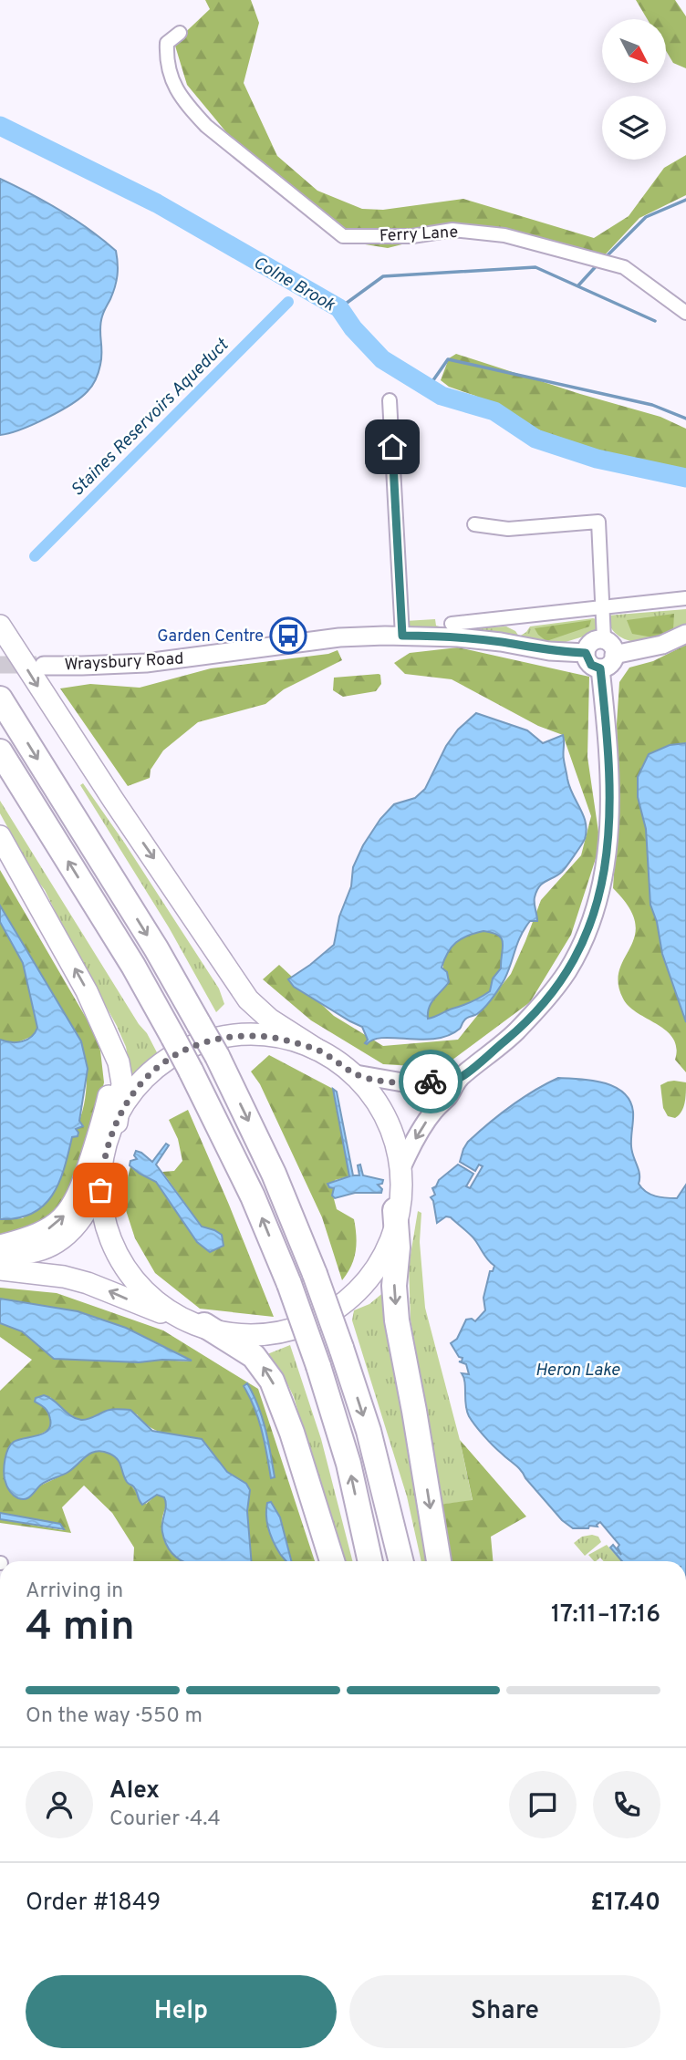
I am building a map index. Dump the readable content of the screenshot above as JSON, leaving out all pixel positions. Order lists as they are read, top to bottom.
{
  "streets": {
    "main road": ["Wraysbury Road"],
    "street": ["Ferry Lane"]
  },
  "water": ["Colne Brook", "Staines Reservoirs Aqueduct", "Heron Lake"],
  "places": {
    "bus stop": ["Garden Centre"]
  },
  "north": "bottom right",
  "page": {
    "heading": ["4 min", "Arriving in", "17:11–17:16"],
    "panel": [
      "Alex",
      "Courier · 4.4",
      "Order #1849",
      "£17.40"
    ],
    "bar": "On the way · 550 m",
    "buttons": ["Help", "Share"]
  }
}
